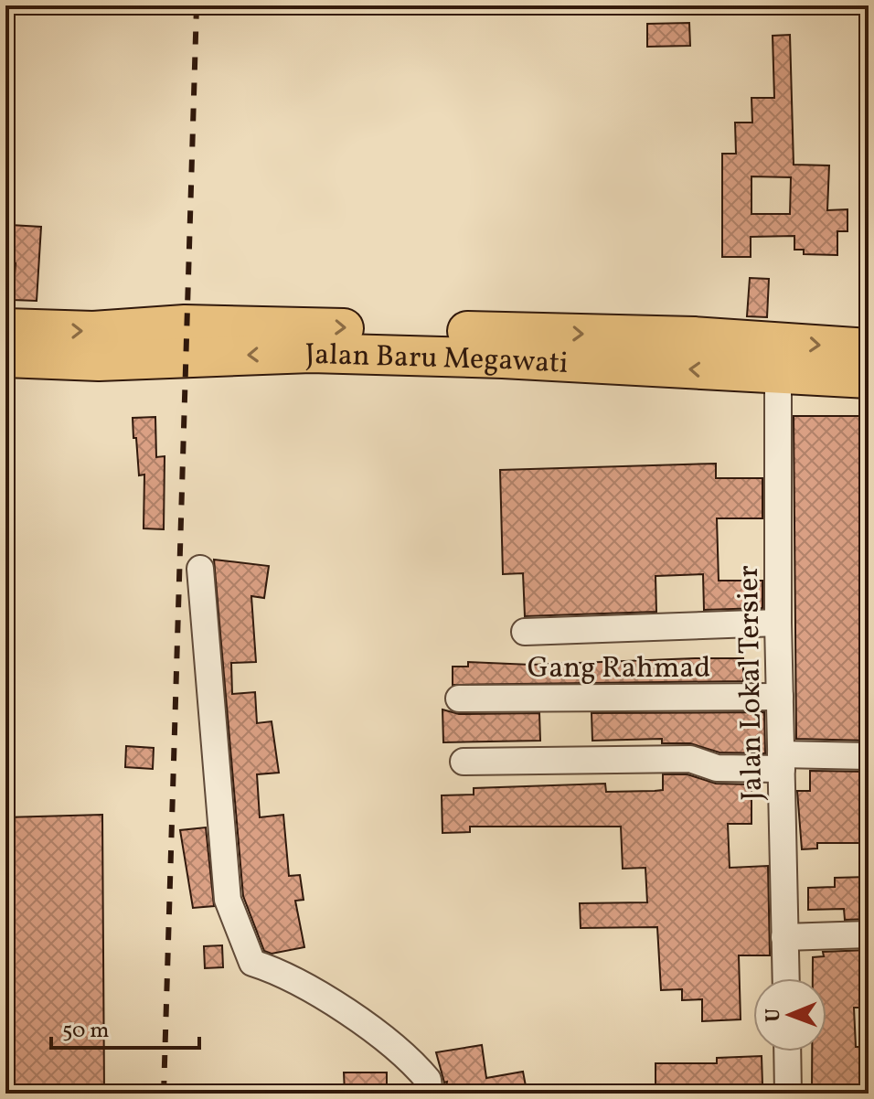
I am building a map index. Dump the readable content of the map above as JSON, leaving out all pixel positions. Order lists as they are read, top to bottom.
{
  "streets": {
    "highway": ["Jalan Baru Megawati"],
    "street": ["Gang Rahmad", "Jalan Lokal Tersier"]
  },
  "crossings": [
    ["Jalan Baru Megawati", "Jalan Lokal Tersier"],
    ["Gang Rahmad", "Jalan Lokal Tersier"]
  ],
  "scale_bar": "50 m",
  "north": "left"
}
